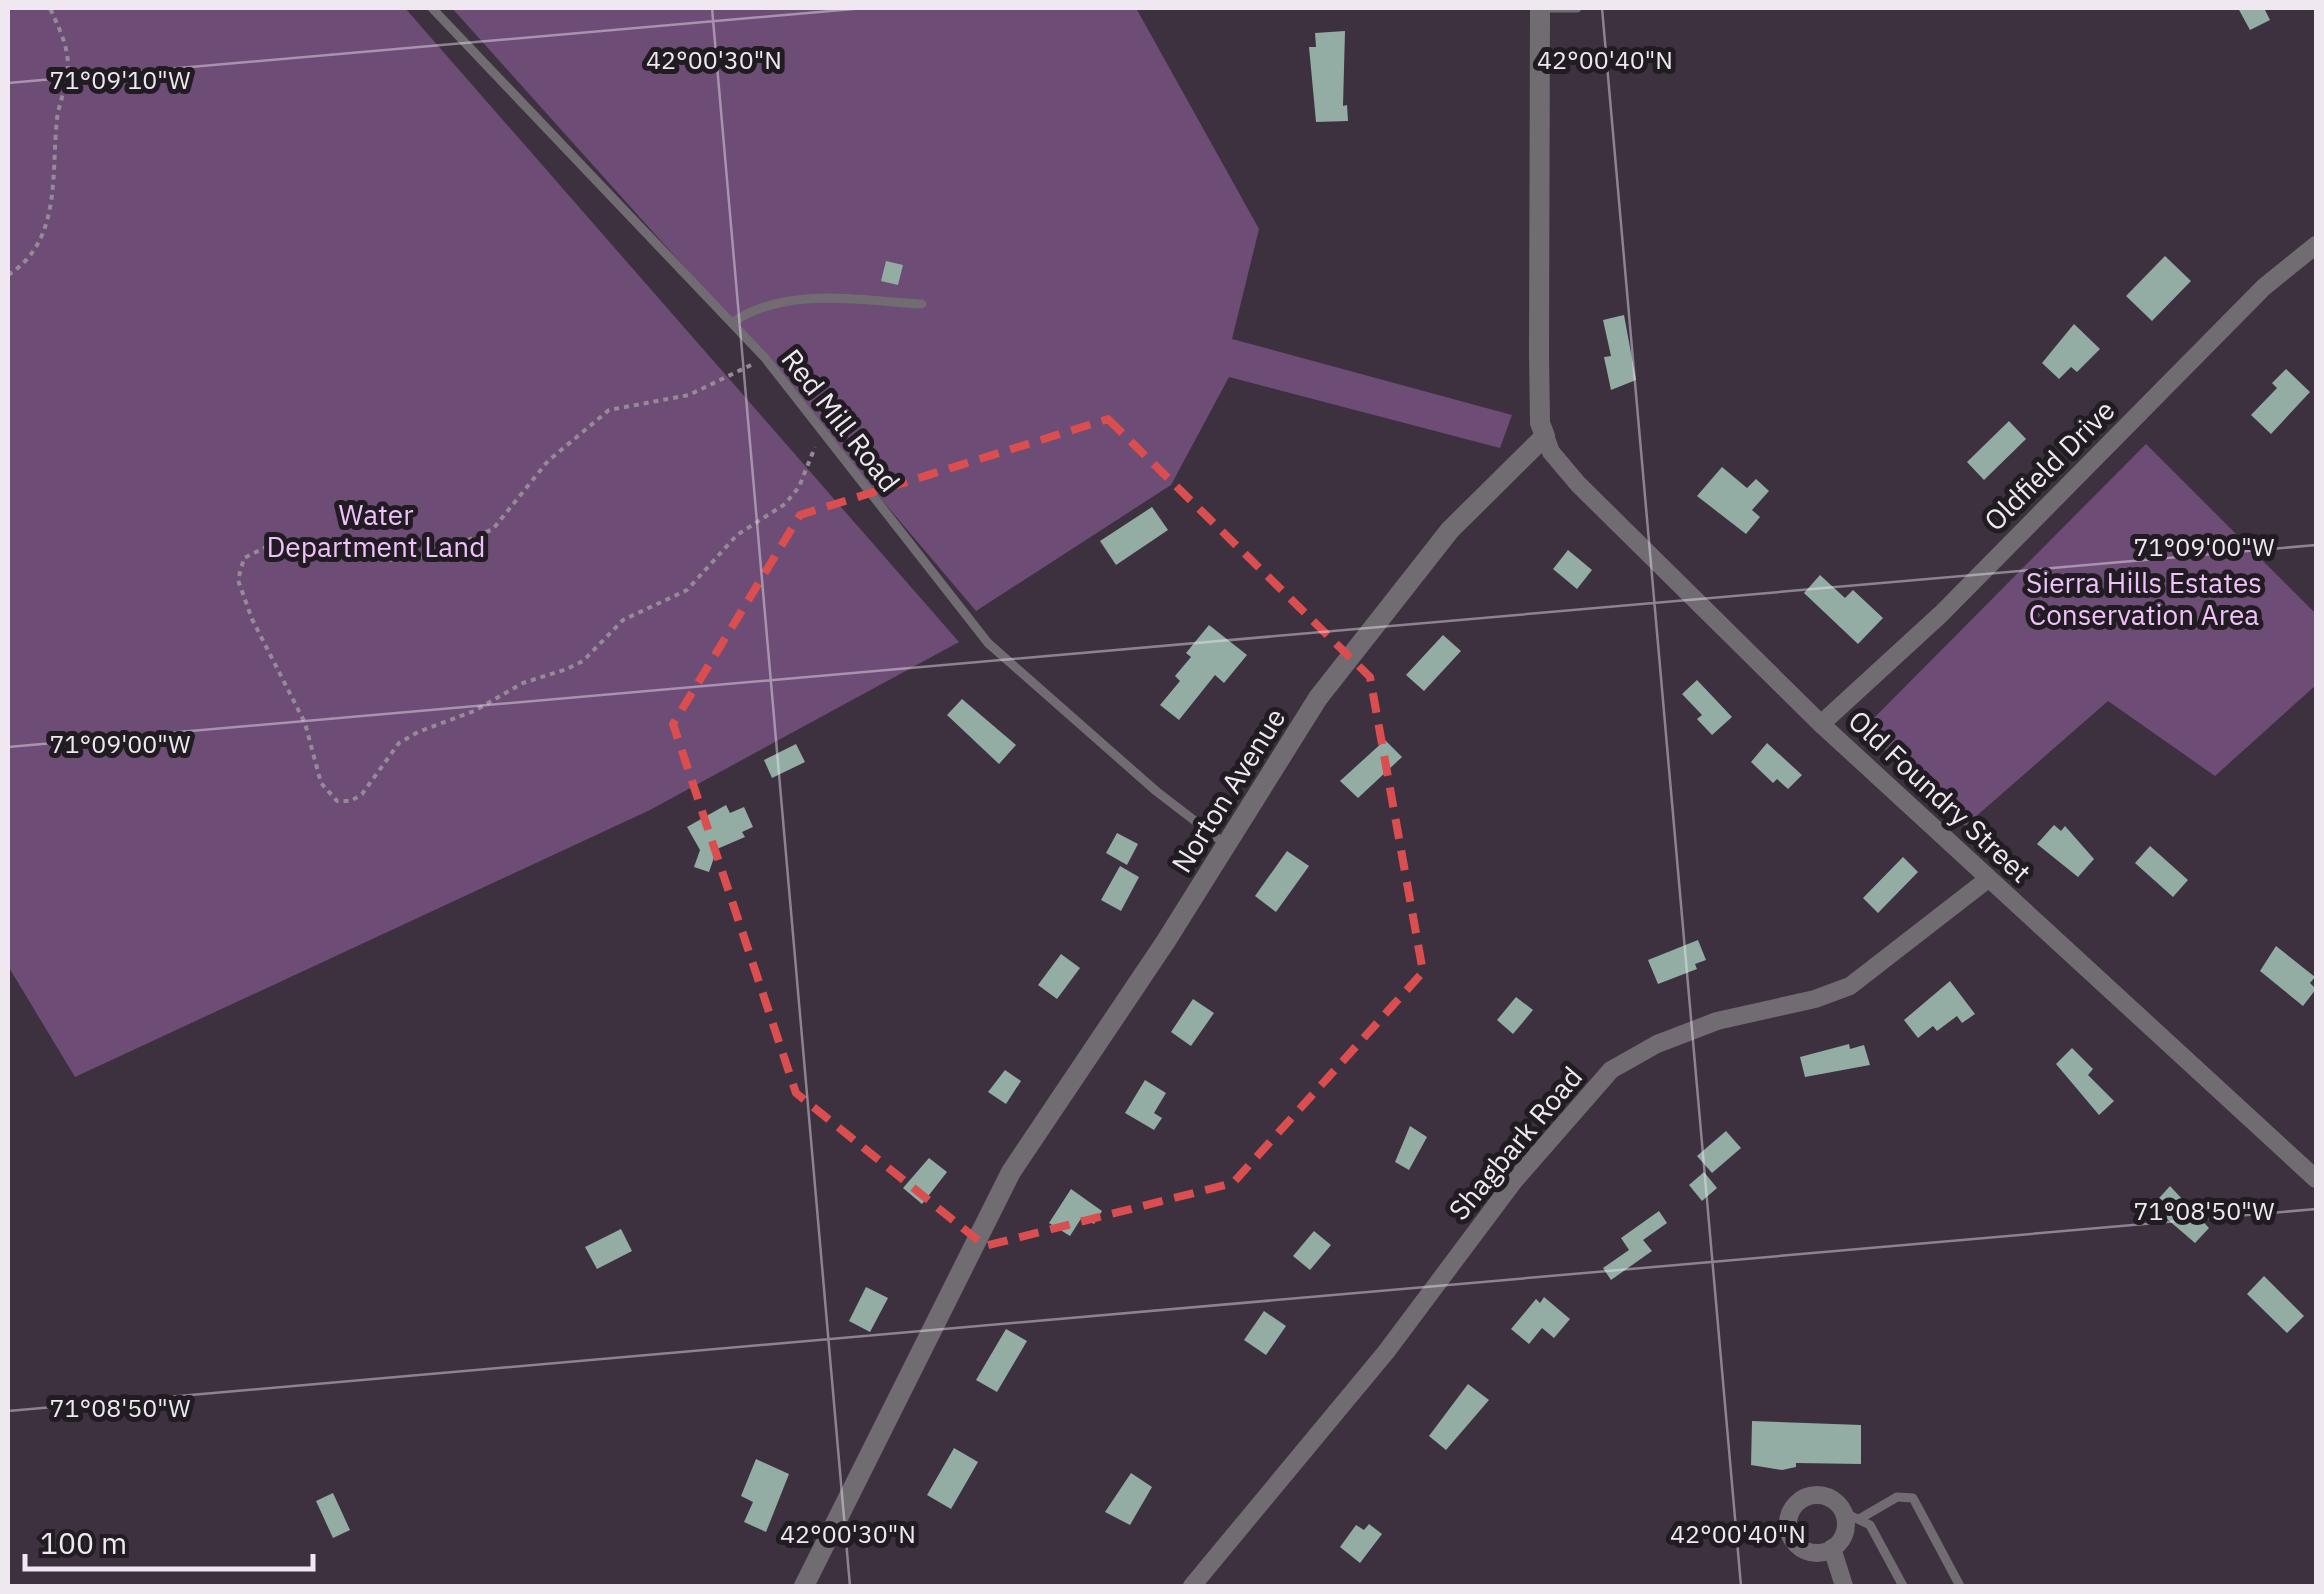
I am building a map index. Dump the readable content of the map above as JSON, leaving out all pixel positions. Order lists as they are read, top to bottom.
{
  "streets": {
    "street": [
      "Oldfield Drive",
      "Norton Avenue",
      "Old Foundry Street",
      "Shagbark Road"
    ],
    "lane": ["Red Mill Road"]
  },
  "crossings": [
    ["Red Mill Road", "Norton Avenue"],
    ["Oldfield Drive", "Old Foundry Street"],
    ["Norton Avenue", "Old Foundry Street"],
    ["Old Foundry Street", "Shagbark Road"]
  ],
  "parks": ["Water Department Land", "Sierra Hills Estates Conservation Area"],
  "scale_bar": "100 m",
  "coordinates": [
    "42°00'30\"N",
    "42°00'40\"N",
    "71°09'10\"W",
    "71°09'00\"W",
    "71°08'50\"W"
  ]
}
